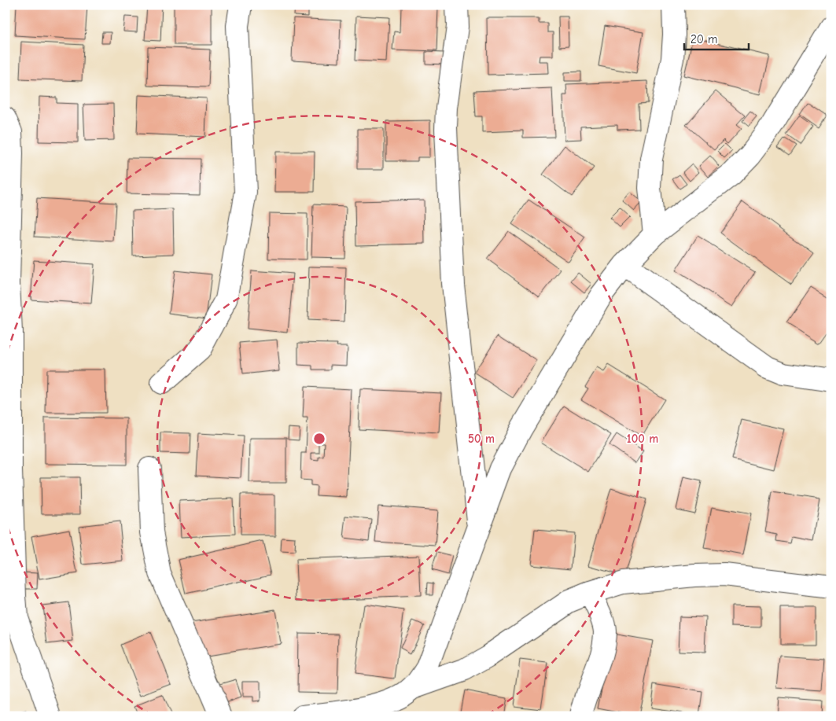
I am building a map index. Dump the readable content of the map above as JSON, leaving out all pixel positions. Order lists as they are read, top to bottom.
{
  "scale_bar": "20 m",
  "rings": ["50 m", "100 m"]
}
